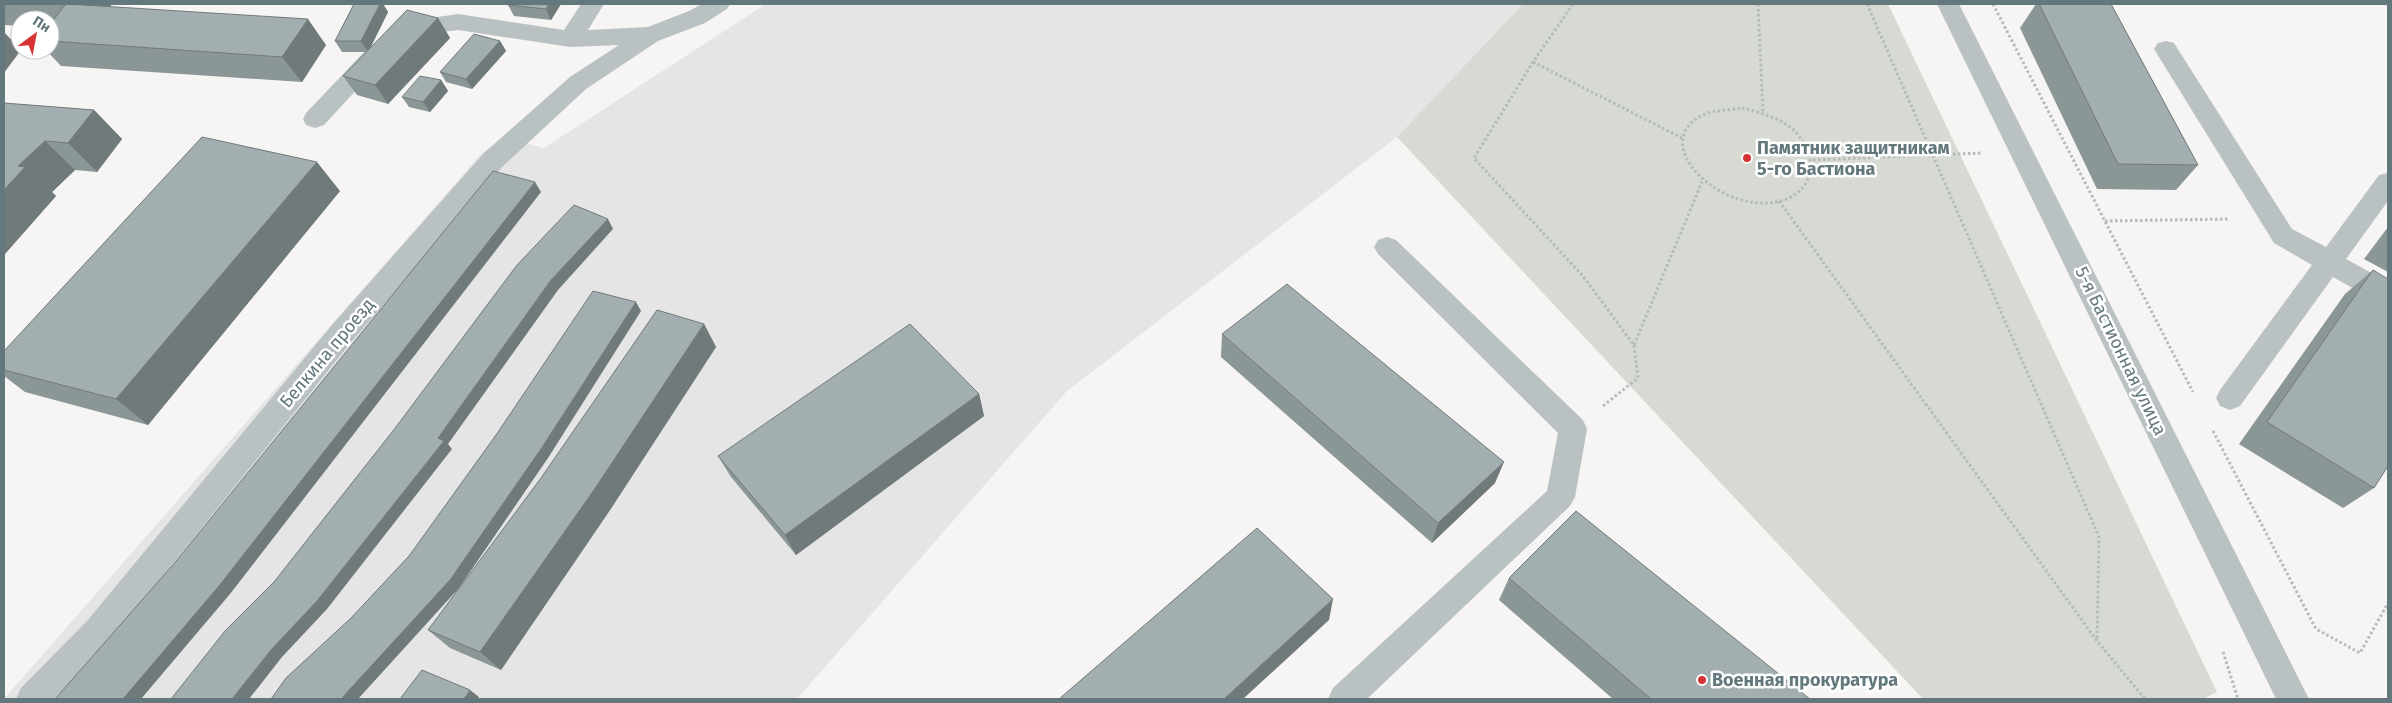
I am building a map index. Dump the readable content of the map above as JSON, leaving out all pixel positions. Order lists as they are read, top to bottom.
{
  "streets": {
    "street": ["5-я Бастионная улица", "Белкина проезд"]
  },
  "places": ["Памятник защитникам 5-го Бастиона", "Военная прокуратура"],
  "north": "top right"
}
